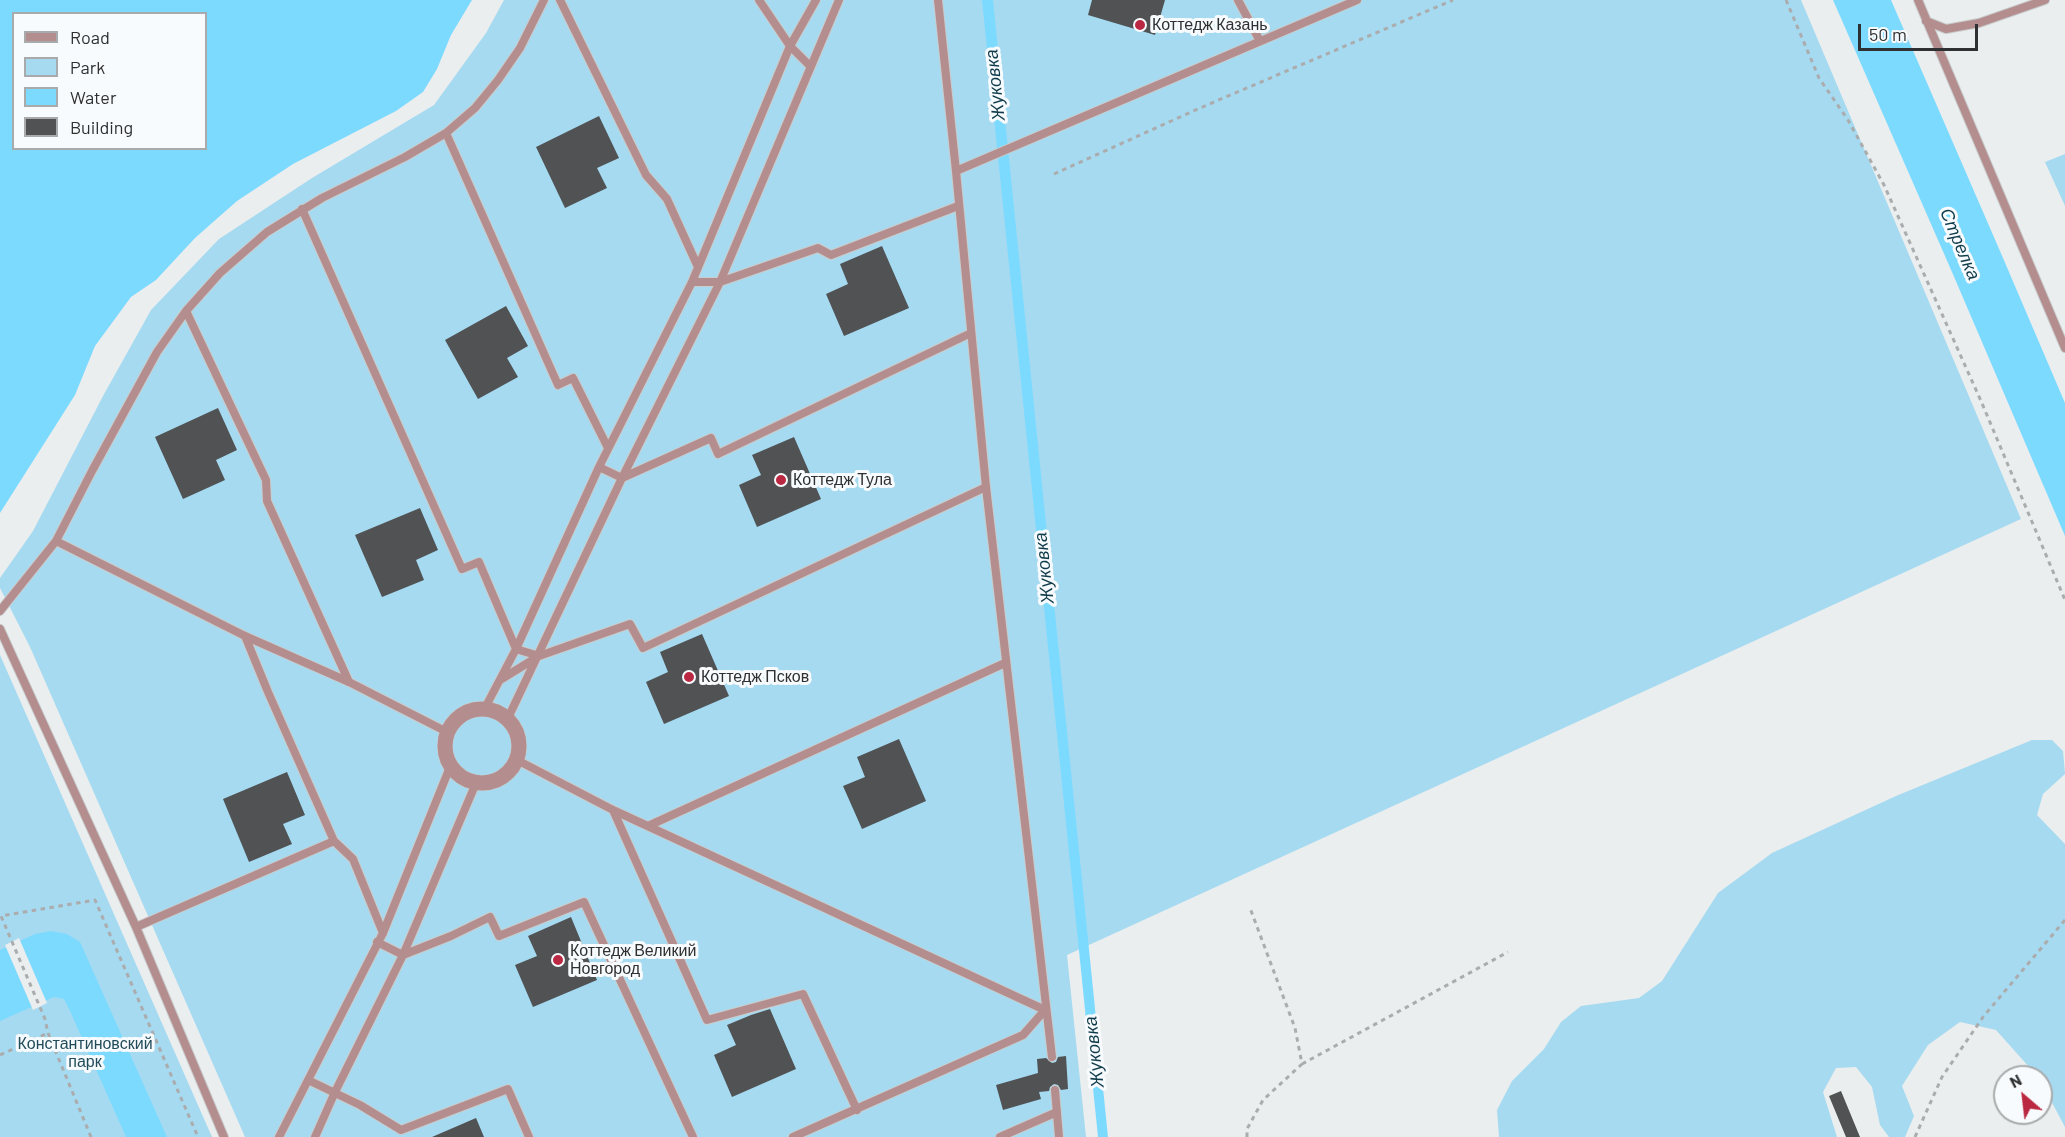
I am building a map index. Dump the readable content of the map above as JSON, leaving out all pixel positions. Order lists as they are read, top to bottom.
{
  "water": ["Жуковка", "Стрелка"],
  "parks": ["Константиновский парк"],
  "places": [
    "Коттедж Казань",
    "Коттедж Тула",
    "Коттедж Псков",
    "Коттедж Великий Новгород"
  ],
  "legend": [
    "Road",
    "Park",
    "Water",
    "Building"
  ],
  "scale_bar": "50 m",
  "north": "top left"
}
